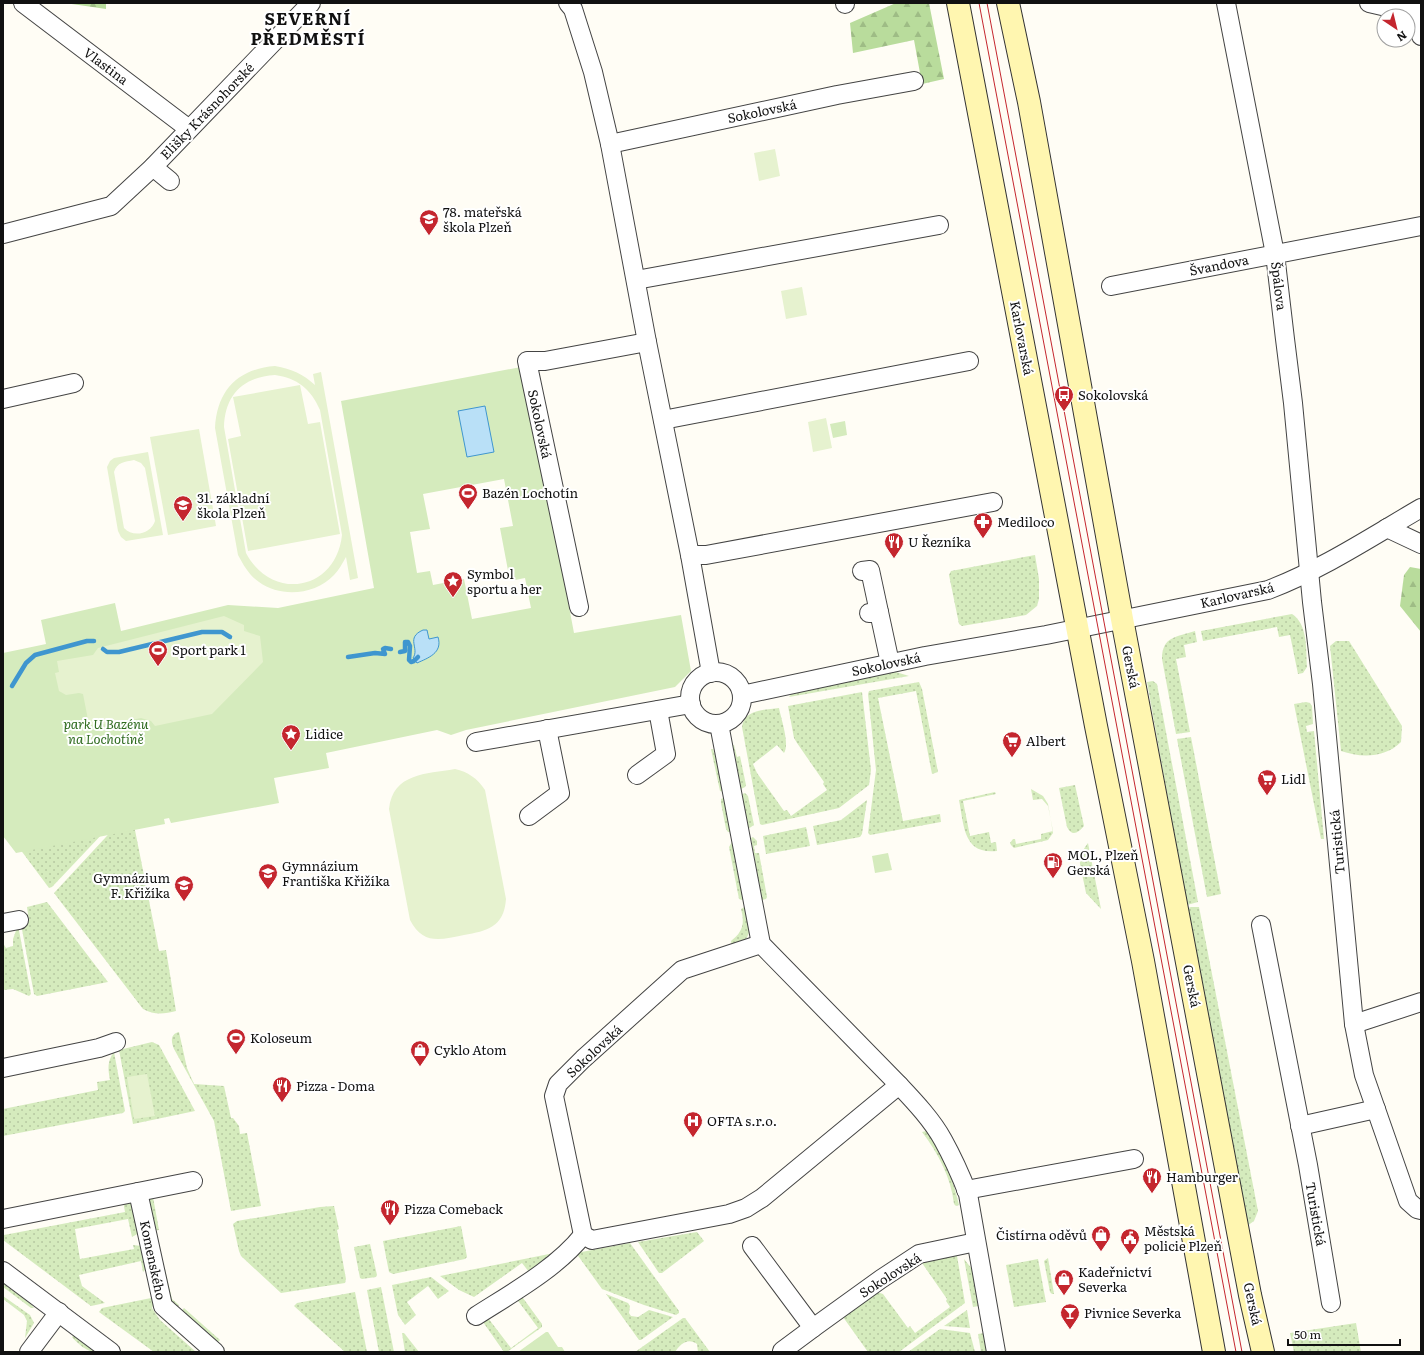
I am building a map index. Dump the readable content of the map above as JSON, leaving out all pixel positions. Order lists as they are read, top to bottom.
{
  "streets": {
    "main road": ["Karlovarská", "Gerská"],
    "street": [
      "Vlastina",
      "Elišky Krásnohorské",
      "Sokolovská",
      "Švandova",
      "Špálova",
      "Turistická",
      "Komenského"
    ]
  },
  "crossings": [
    ["Vlastina", "Elišky Krásnohorské"],
    ["Sokolovská", "Karlovarská"],
    ["Švandova", "Špálova"],
    ["Špálova", "Karlovarská"],
    ["Špálova", "Turistická"],
    ["Karlovarská", "Gerská"],
    ["Karlovarská", "Turistická"]
  ],
  "districts": ["SEVERNÍ PŘEDMĚSTÍ"],
  "parks": ["park U Bazénu na Lochotíně"],
  "places": {
    "school or university": [
      "78. mateřská škola Plzeň",
      "31. základní škola Plzeň",
      "Gymnázium Františka Křižíka",
      "Gymnázium F. Křižíka"
    ],
    "bus stop": ["Sokolovská"],
    "sports": ["Bazén Lochotín", "Sport park 1", "Koloseum"],
    "pharmacy": ["Mediloco"],
    "restaurant": [
      "U Řezníka",
      "Pizza - Doma",
      "Hamburger",
      "Pizza Comeback"
    ],
    "place": ["Symbol sportu a her", "Lidice"],
    "supermarket": ["Albert", "Lidl"],
    "fuel station": ["MOL, Plzeň Gerská"],
    "shop": ["Cyklo Atom", "Čistírna oděvů", "Kadeřnictví Severka"],
    "hospital": ["OFTA s.r.o."],
    "public building": ["Městská policie Plzeň"],
    "bar": ["Pivnice Severka"]
  },
  "scale_bar": "50 m",
  "north": "bottom right"
}
